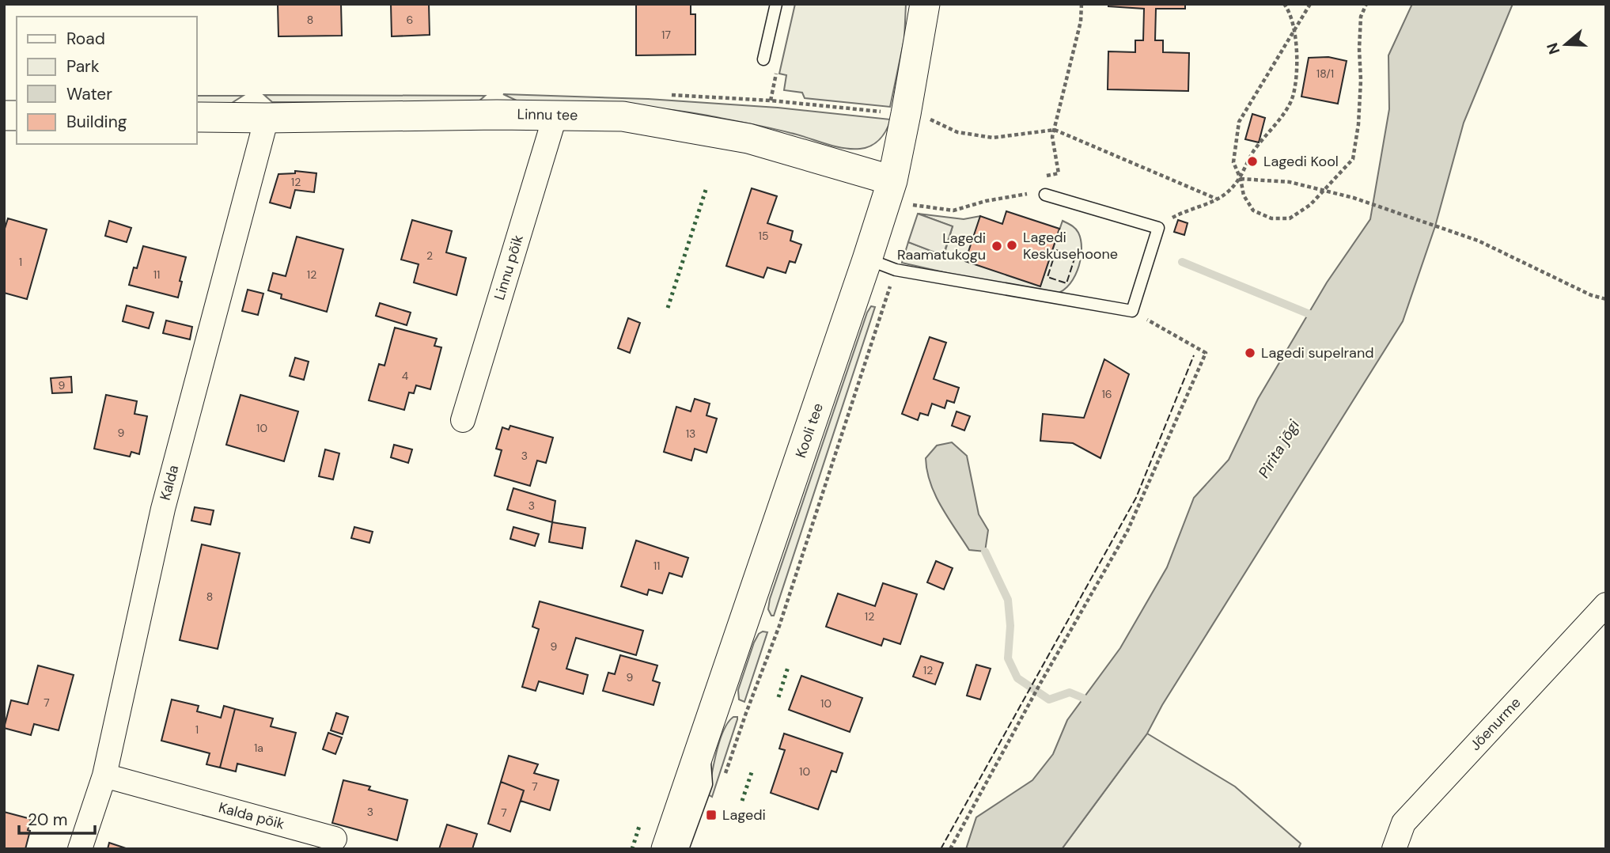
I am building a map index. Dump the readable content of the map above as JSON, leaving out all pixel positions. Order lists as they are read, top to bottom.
{
  "streets": {
    "street": [
      "Linnu tee",
      "Linnu põik",
      "Kooli tee",
      "Kalda",
      "Jõenurme",
      "Kalda põik"
    ]
  },
  "crossings": [
    ["Linnu tee", "Linnu põik"],
    ["Linnu tee", "Kooli tee"],
    ["Linnu tee", "Kalda"],
    ["Kalda", "Kalda põik"]
  ],
  "water": ["Pirita jõgi"],
  "places": {
    "other": [
      "Lagedi Kool",
      "Lagedi Keskusehoone",
      "Lagedi Raamatukogu",
      "Lagedi supelrand"
    ],
    "transit": ["Lagedi"]
  },
  "house_numbers": [
    "8",
    "6",
    "17",
    "18/1",
    "12",
    "15",
    "2",
    "1",
    "11",
    "12",
    "4",
    "9",
    "16",
    "10",
    "9",
    "13",
    "3",
    "3",
    "11",
    "8",
    "12",
    "9",
    "12",
    "9",
    "7",
    "10",
    "1",
    "1a",
    "10",
    "7",
    "3",
    "7"
  ],
  "legend": [
    "Road",
    "Park",
    "Water",
    "Building"
  ],
  "scale_bar": "20 m",
  "north": "left"
}
